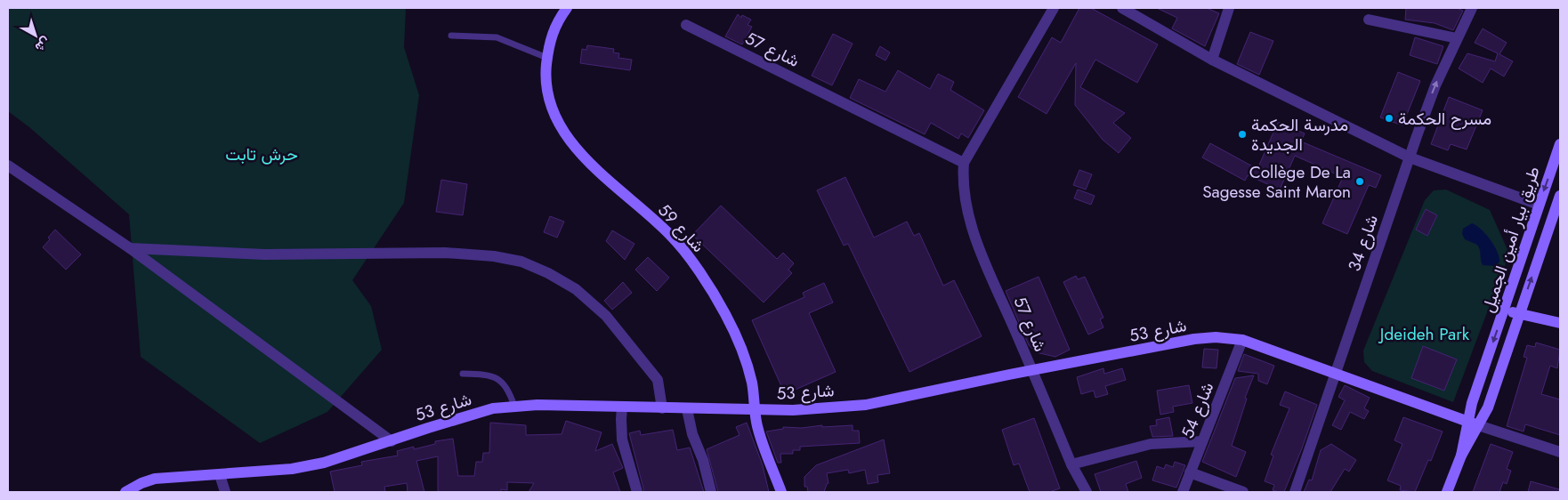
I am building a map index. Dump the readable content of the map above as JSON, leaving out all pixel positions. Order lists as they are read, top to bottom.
{
  "streets": {
    "street": [
      "شارع 57",
      "شارع 59",
      "طريق بيار أمين الجميل",
      "شارع 34",
      "شارع 53",
      "شارع 54"
    ]
  },
  "crossings": [
    ["شارع 57", "شارع 53"],
    ["شارع 59", "شارع 53"],
    ["طريق بيار أمين الجميل", "شارع 53"],
    ["شارع 34", "شارع 53"],
    ["شارع 53", "شارع 54"]
  ],
  "parks": ["حرش تابت", "Jdeideh Park"],
  "places": ["مسرح الحكمة", "مدرسة الحكمة الجديدة", "Collège De La Sagesse Saint Maron"],
  "north": "bottom right"
}
